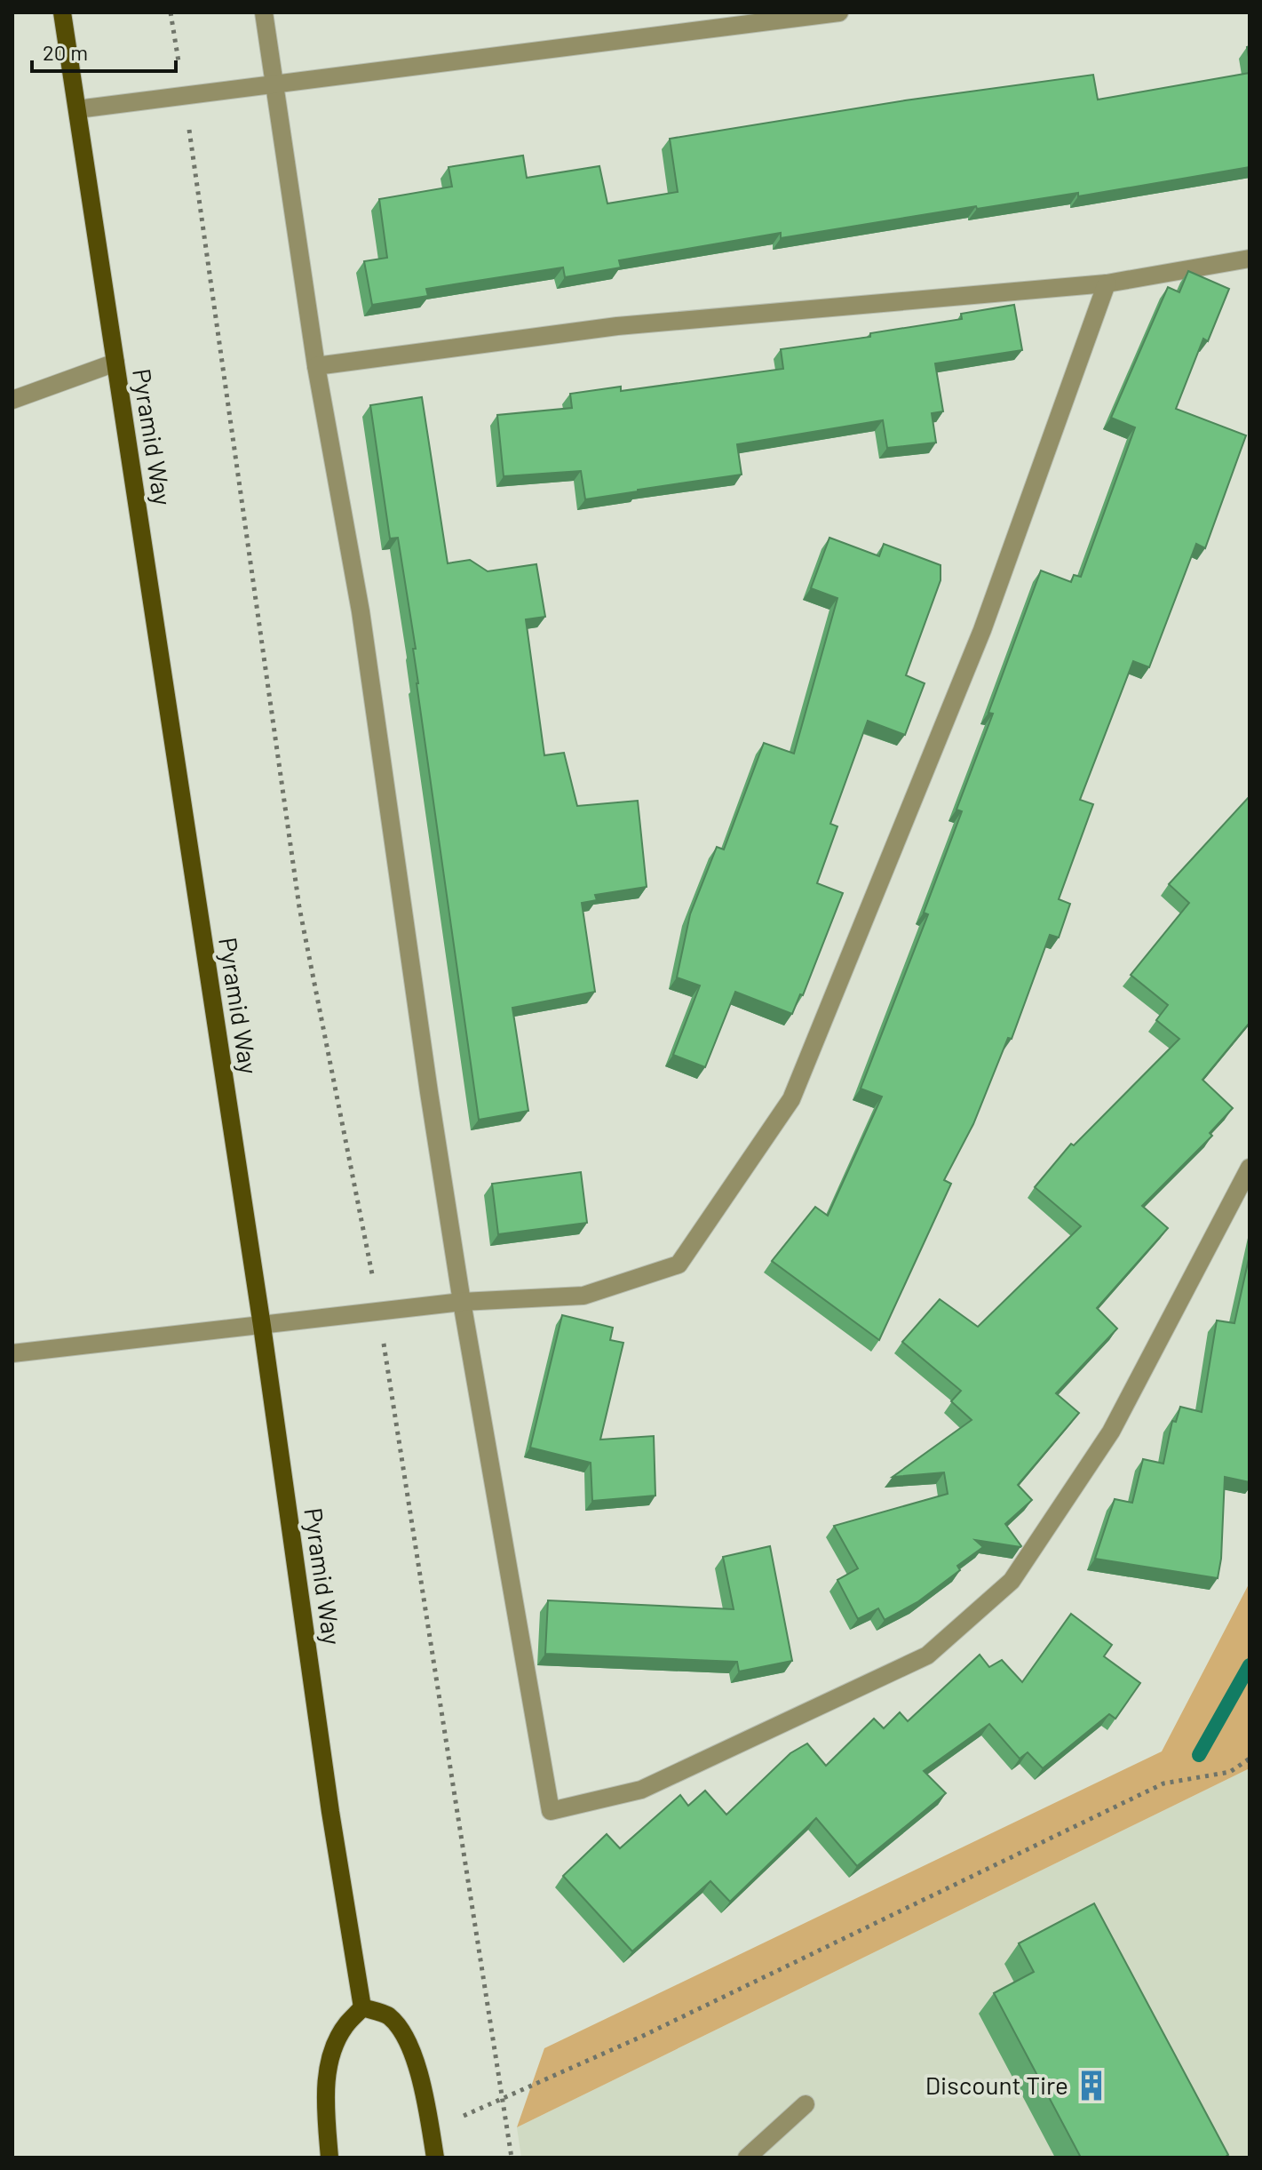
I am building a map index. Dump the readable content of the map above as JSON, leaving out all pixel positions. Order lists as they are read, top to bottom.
{
  "streets": {
    "main road": ["Pyramid Way"]
  },
  "places": {
    "building": ["Discount Tire"]
  },
  "scale_bar": "20 m"
}
